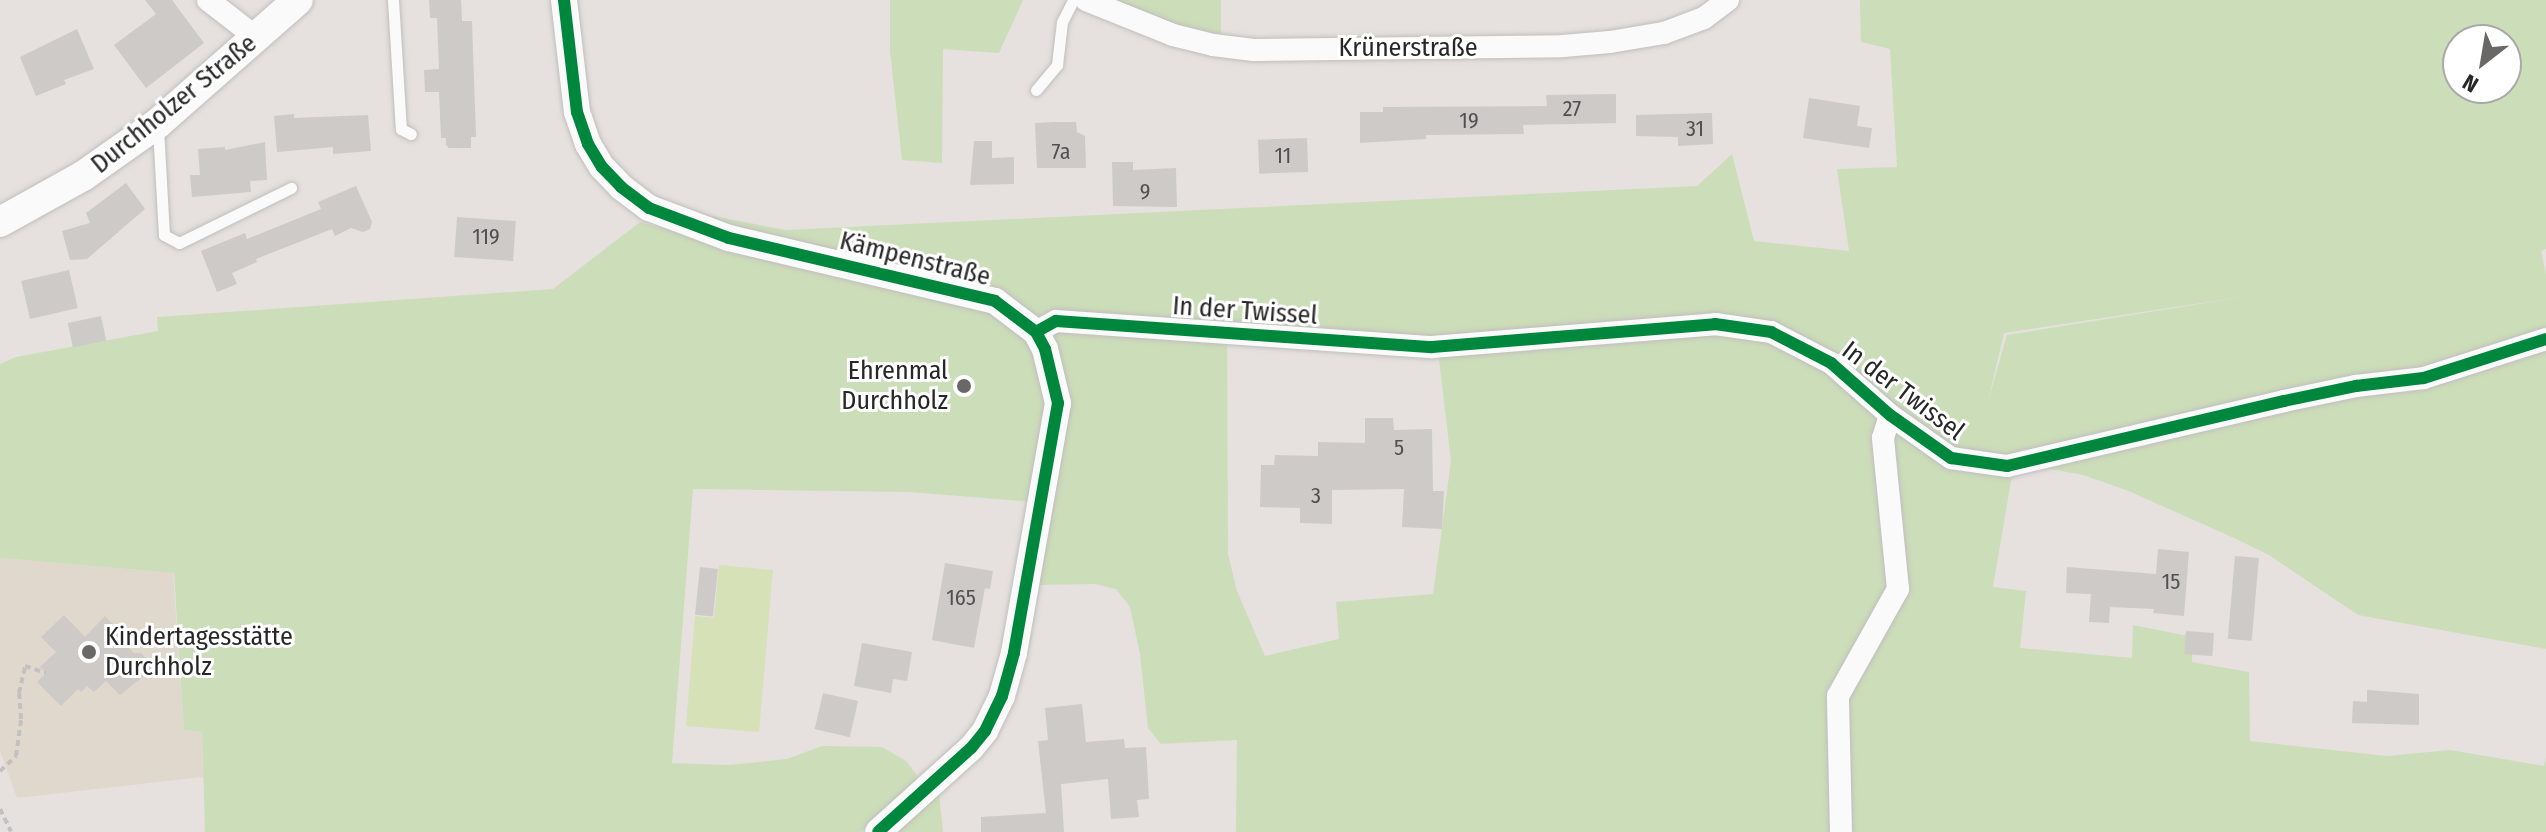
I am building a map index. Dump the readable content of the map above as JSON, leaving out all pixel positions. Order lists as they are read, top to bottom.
{
  "streets": {
    "main road": ["Durchholzer Straße"],
    "street": ["Krünerstraße", "Kämpenstraße", "In der Twissel"]
  },
  "crossings": [
    ["Kämpenstraße", "In der Twissel"]
  ],
  "places": ["Ehrenmal Durchholz", "Kindertagesstätte Durchholz"],
  "house_numbers": [
    "27",
    "19",
    "31",
    "7a",
    "11",
    "9",
    "119",
    "5",
    "3",
    "15",
    "165"
  ],
  "north": "bottom left"
}
